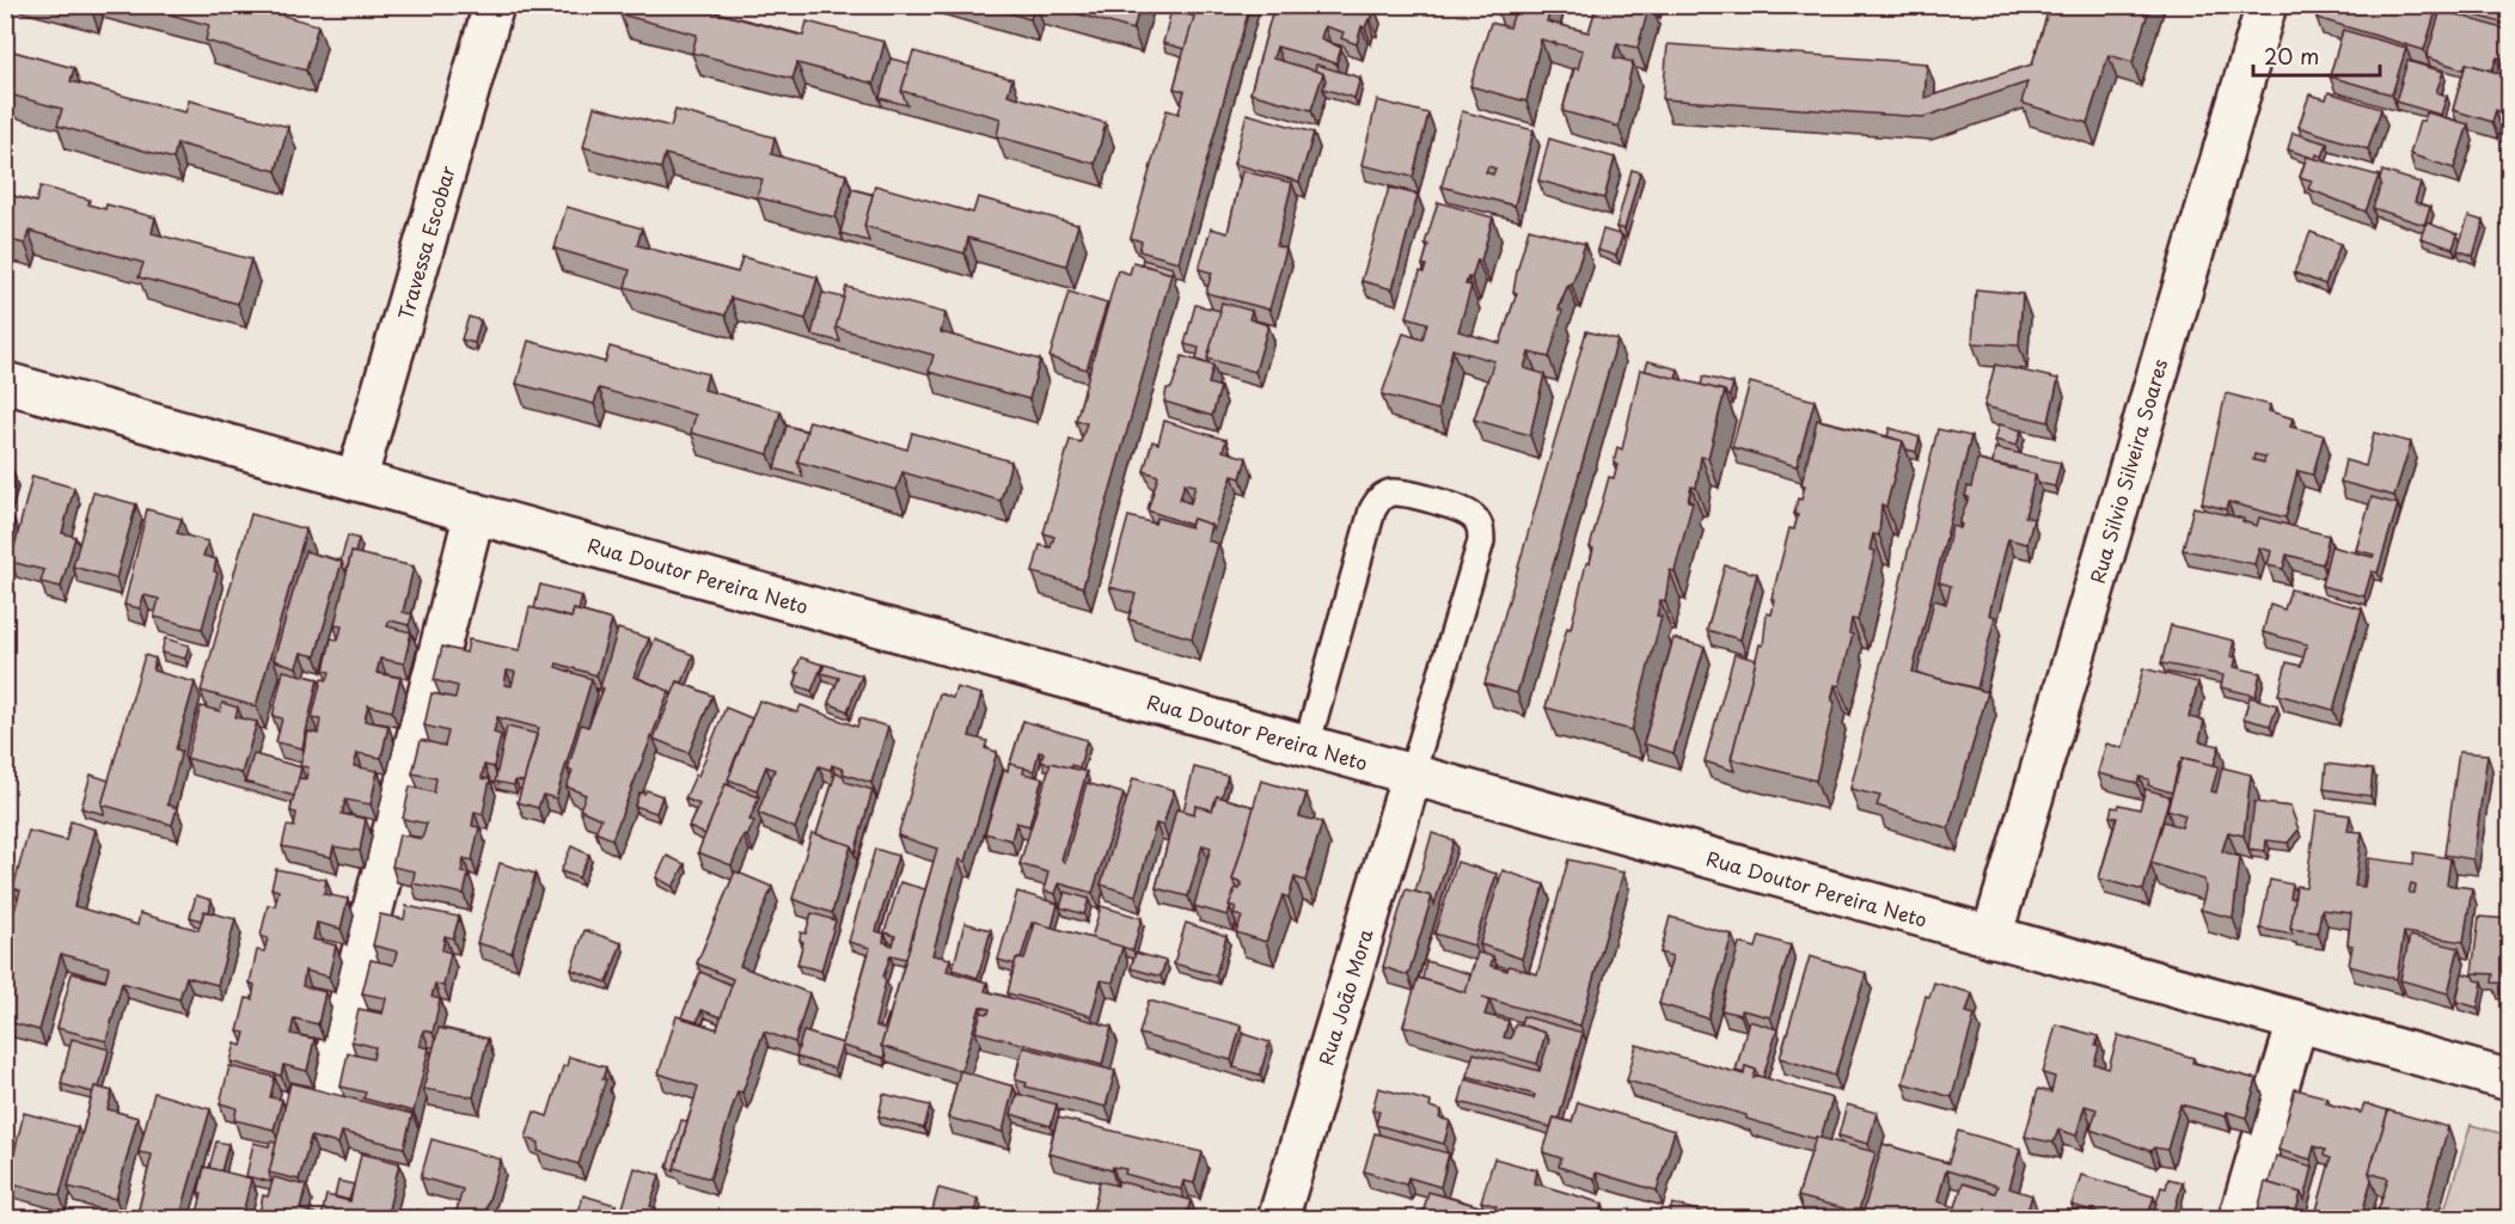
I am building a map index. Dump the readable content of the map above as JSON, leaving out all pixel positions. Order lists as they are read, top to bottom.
{
  "streets": {
    "street": [
      "Travessa Escobar",
      "Rua Silvio Silveira Soares",
      "Rua Doutor Pereira Neto",
      "Rua João Mora"
    ]
  },
  "crossings": [
    ["Travessa Escobar", "Rua Doutor Pereira Neto"],
    ["Rua Silvio Silveira Soares", "Rua Doutor Pereira Neto"],
    ["Rua Doutor Pereira Neto", "Rua João Mora"]
  ],
  "scale_bar": "20 m"
}
